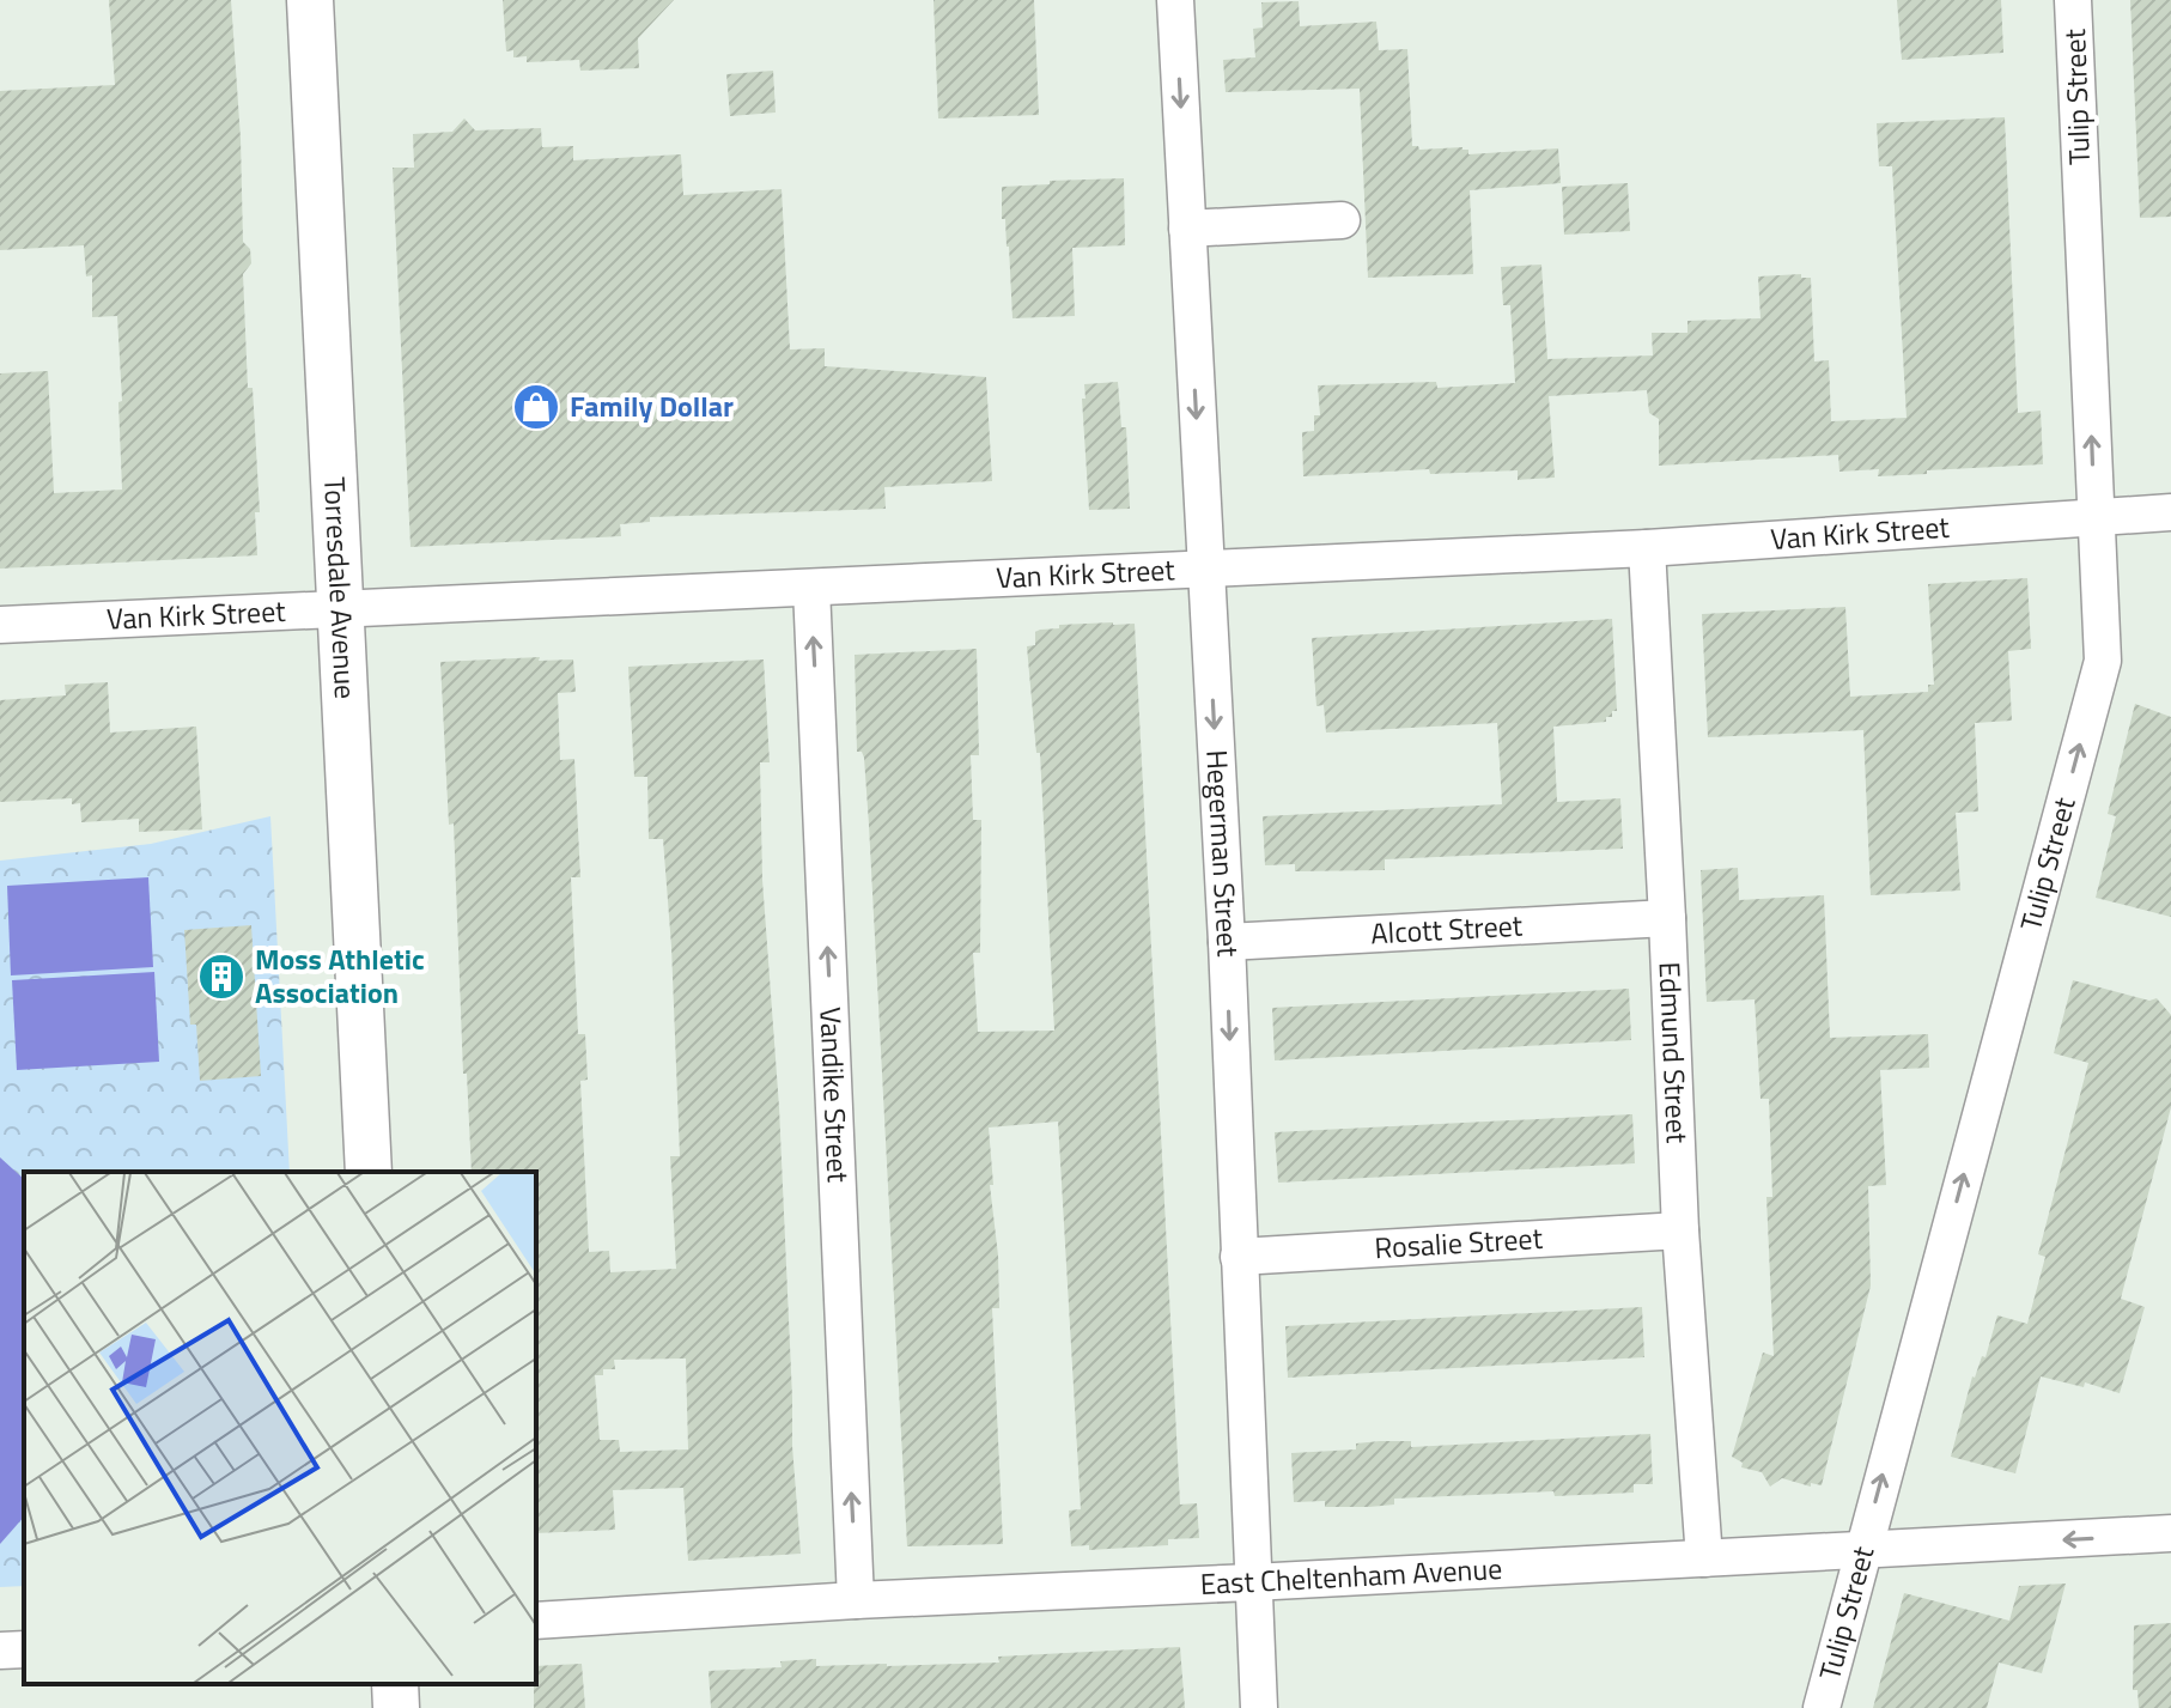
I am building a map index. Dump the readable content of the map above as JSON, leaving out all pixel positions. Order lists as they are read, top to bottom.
{
  "streets": {
    "street": [
      "Tulip Street",
      "Van Kirk Street",
      "Torresdale Avenue",
      "Hegerman Street",
      "Alcott Street",
      "Edmund Street",
      "Vandike Street",
      "Rosalie Street",
      "East Cheltenham Avenue"
    ]
  },
  "crossings": [
    ["Tulip Street", "Van Kirk Street"],
    ["Tulip Street", "East Cheltenham Avenue"],
    ["Van Kirk Street", "Torresdale Avenue"],
    ["Van Kirk Street", "Hegerman Street"],
    ["Van Kirk Street", "Edmund Street"],
    ["Van Kirk Street", "Vandike Street"],
    ["Hegerman Street", "Alcott Street"],
    ["Hegerman Street", "Rosalie Street"],
    ["Hegerman Street", "East Cheltenham Avenue"],
    ["Alcott Street", "Edmund Street"],
    ["Edmund Street", "Rosalie Street"],
    ["Edmund Street", "East Cheltenham Avenue"],
    ["Vandike Street", "East Cheltenham Avenue"]
  ],
  "one_way": ["Tulip Street", "Hegerman Street", "Vandike Street"],
  "places": {
    "shop": ["Family Dollar"],
    "building": ["Moss Athletic Association"]
  }
}
